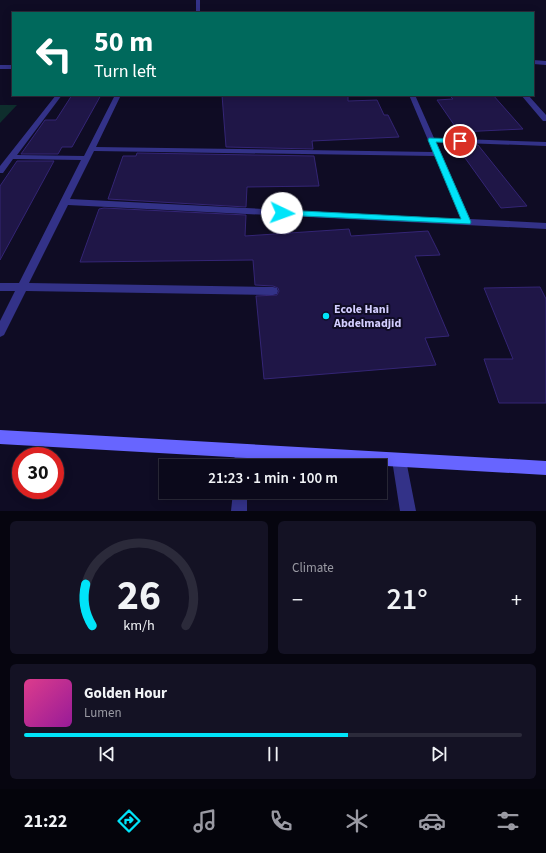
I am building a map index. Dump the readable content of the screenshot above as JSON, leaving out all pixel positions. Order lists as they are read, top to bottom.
{
  "places": ["Ecole Hani Abdelmadjid"],
  "page": {
    "turn": ["50 m", "Turn left"],
    "limit": "30",
    "trip": "21:23 · 1 min · 100 m",
    "tile": "Climate",
    "heat": ["−", "21°", "+"],
    "song": ["Golden Hour", "Lumen"],
    "tabs": "21:22",
    "gauge": ["26", "km/h"]
  }
}
